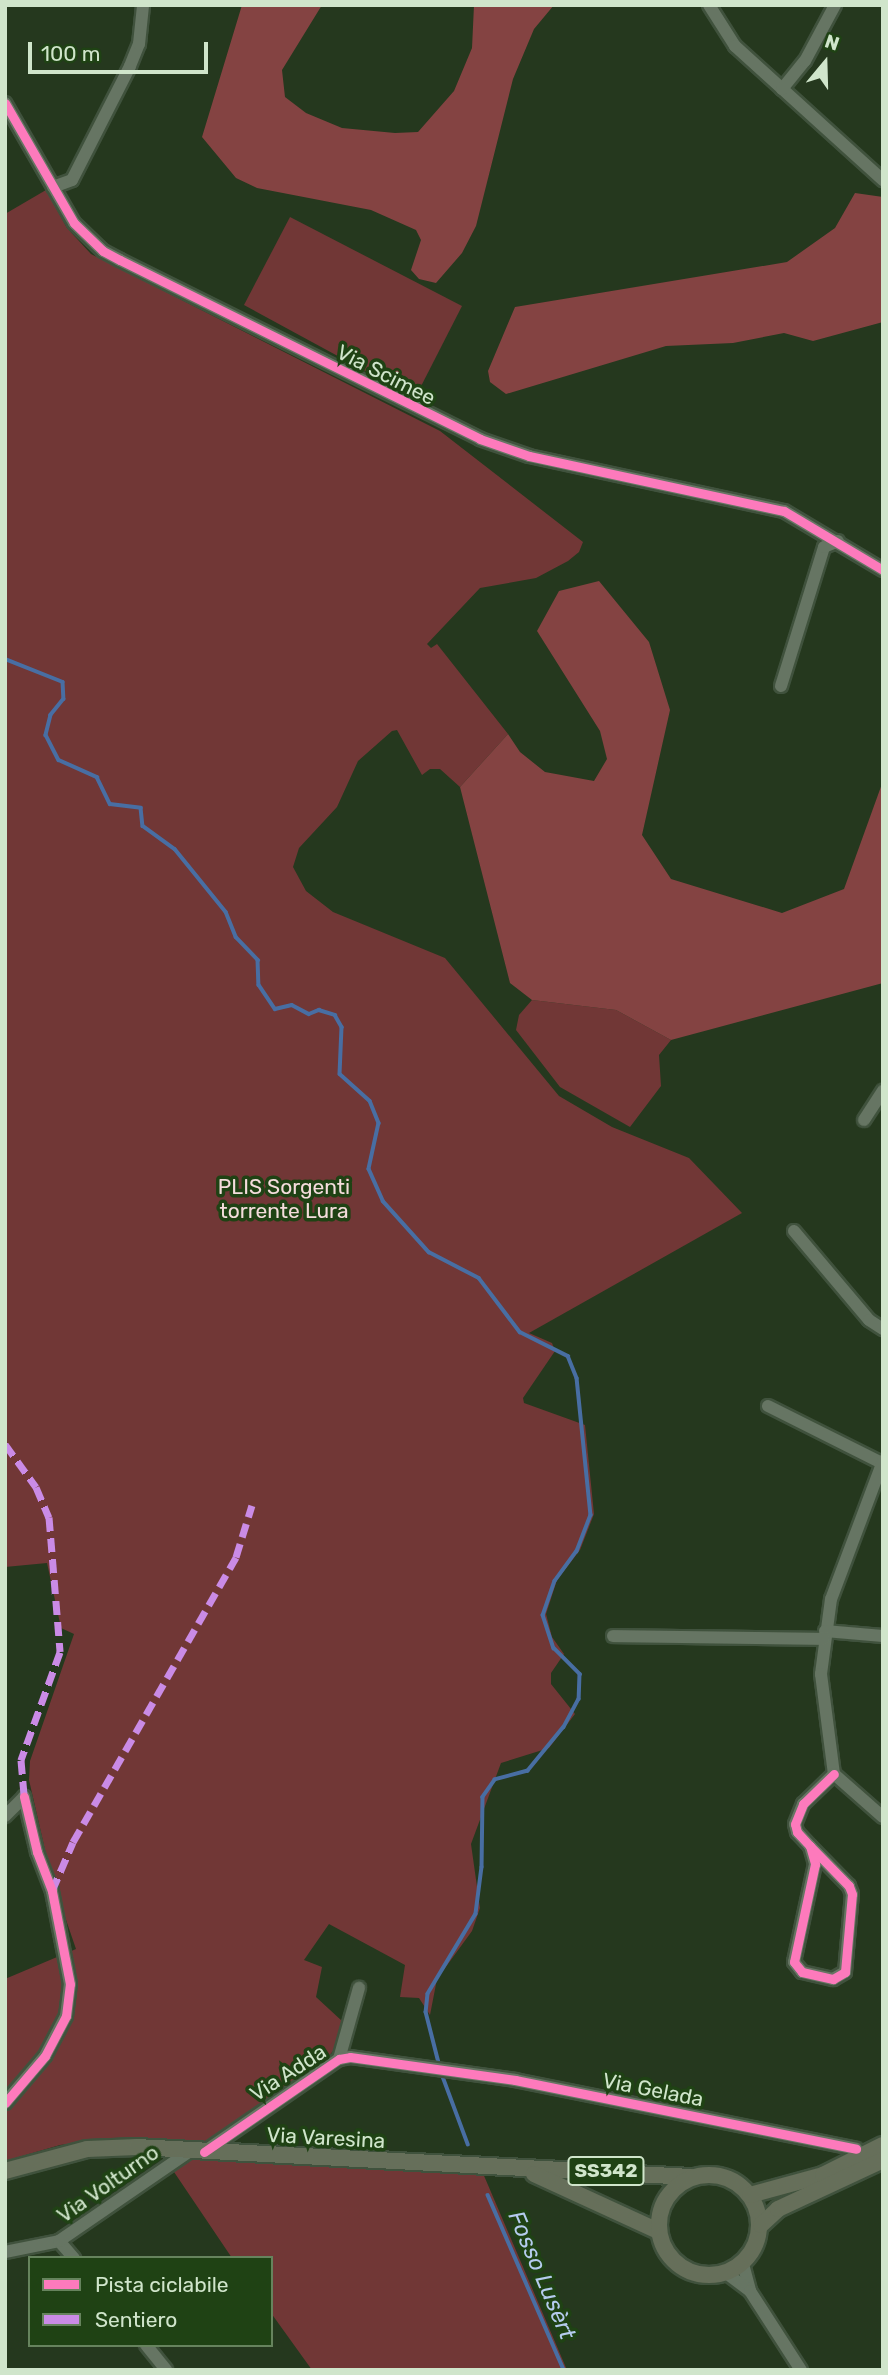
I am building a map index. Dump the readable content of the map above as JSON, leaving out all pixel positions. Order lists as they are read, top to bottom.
{
  "streets": {
    "main road": ["Via Varesina", "SS342"],
    "street": [
      "Via Scimee",
      "Via Adda",
      "Via Gelada",
      "Via Volturno"
    ]
  },
  "crossings": [
    ["Via Adda", "Via Gelada"],
    ["Via Adda", "Via Varesina"],
    ["Via Adda", "Via Volturno"],
    ["Via Varesina", "SS342"],
    ["Via Varesina", "Via Volturno"]
  ],
  "water": ["Fosso Lusèrt"],
  "parks": ["PLIS Sorgenti torrente Lura"],
  "legend": ["Pista ciclabile", "Sentiero"],
  "scale_bar": "100 m",
  "north": "top"
}
